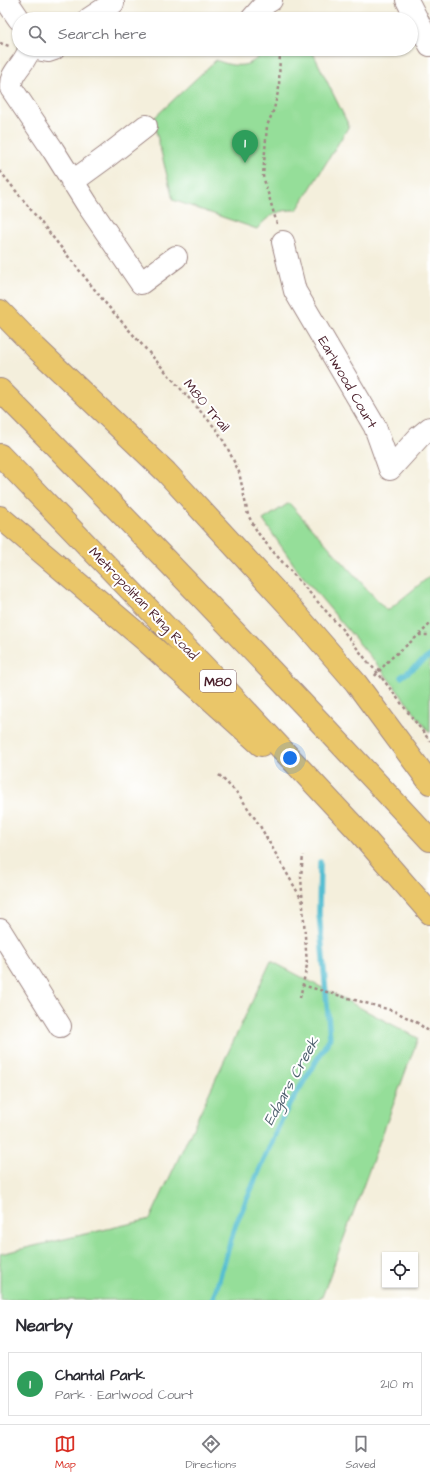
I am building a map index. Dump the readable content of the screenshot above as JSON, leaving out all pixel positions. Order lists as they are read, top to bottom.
{
  "streets": {
    "highway": ["Metropolitan Ring Road", "M80"],
    "street": ["Earlwood Court"],
    "path": ["M80 Trail"]
  },
  "water": ["Edgars Creek"],
  "page": {
    "search": "Search here",
    "pins": "1",
    "heading": "Nearby",
    "list": [
      {
        "mark": "1",
        "name": "Chantal Park",
        "note": "Park · Earlwood Court",
        "value": "210 m"
      }
    ],
    "nav": ["Map", "Directions", "Saved"]
  }
}
